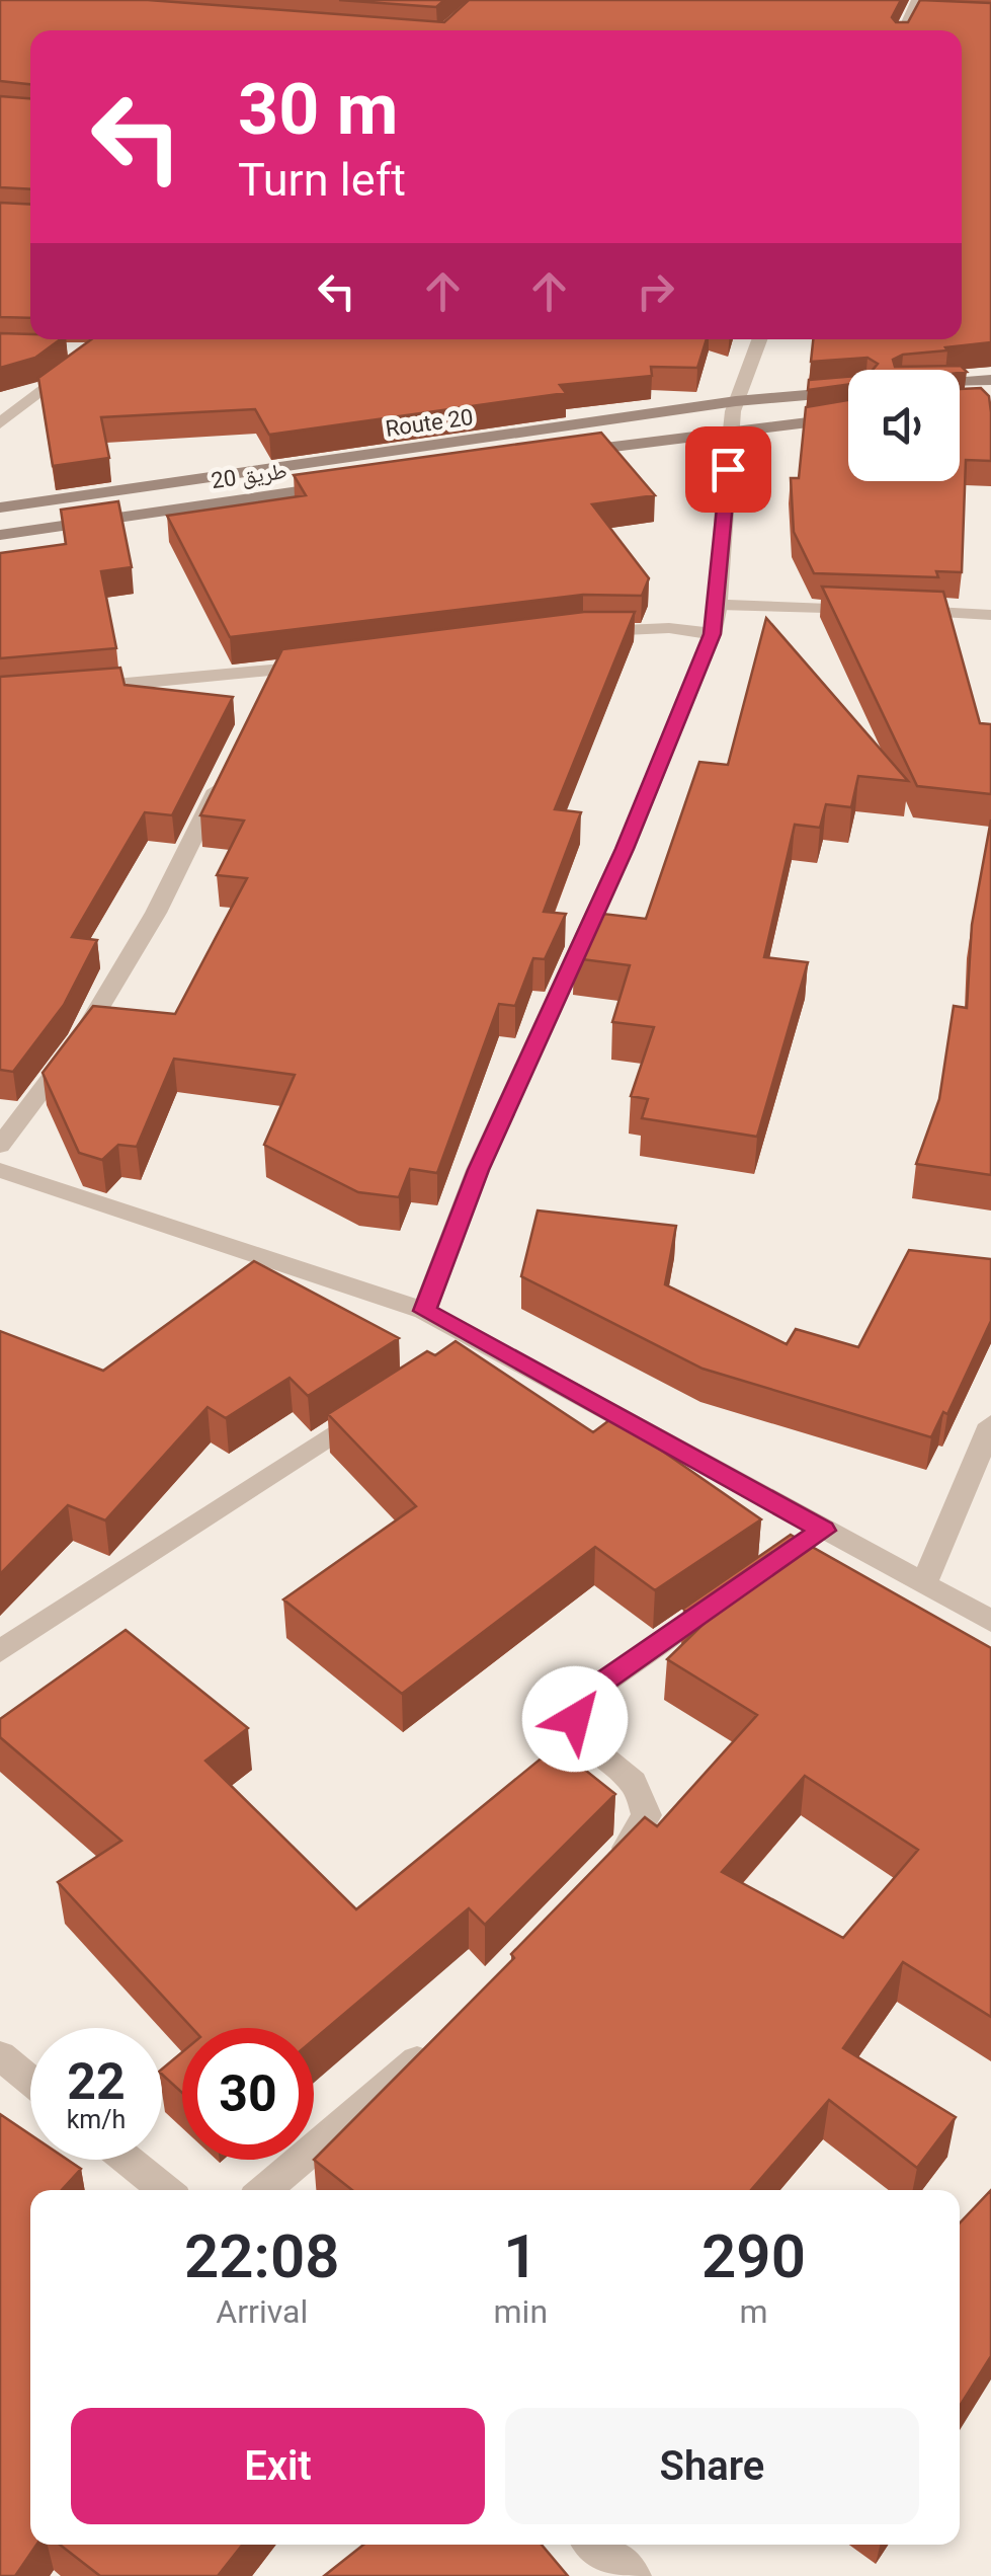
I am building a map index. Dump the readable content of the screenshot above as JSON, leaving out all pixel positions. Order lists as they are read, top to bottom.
{
  "streets": {
    "main road": ["Route 20", "طريق 20"]
  },
  "page": {
    "turn": ["30 m", "Turn left"],
    "speed": "22 km/h",
    "limit": "30",
    "eta": [
      "22:08",
      "Arrival",
      "1",
      "min",
      "290",
      "m"
    ],
    "buttons": ["Exit", "Share"]
  }
}
